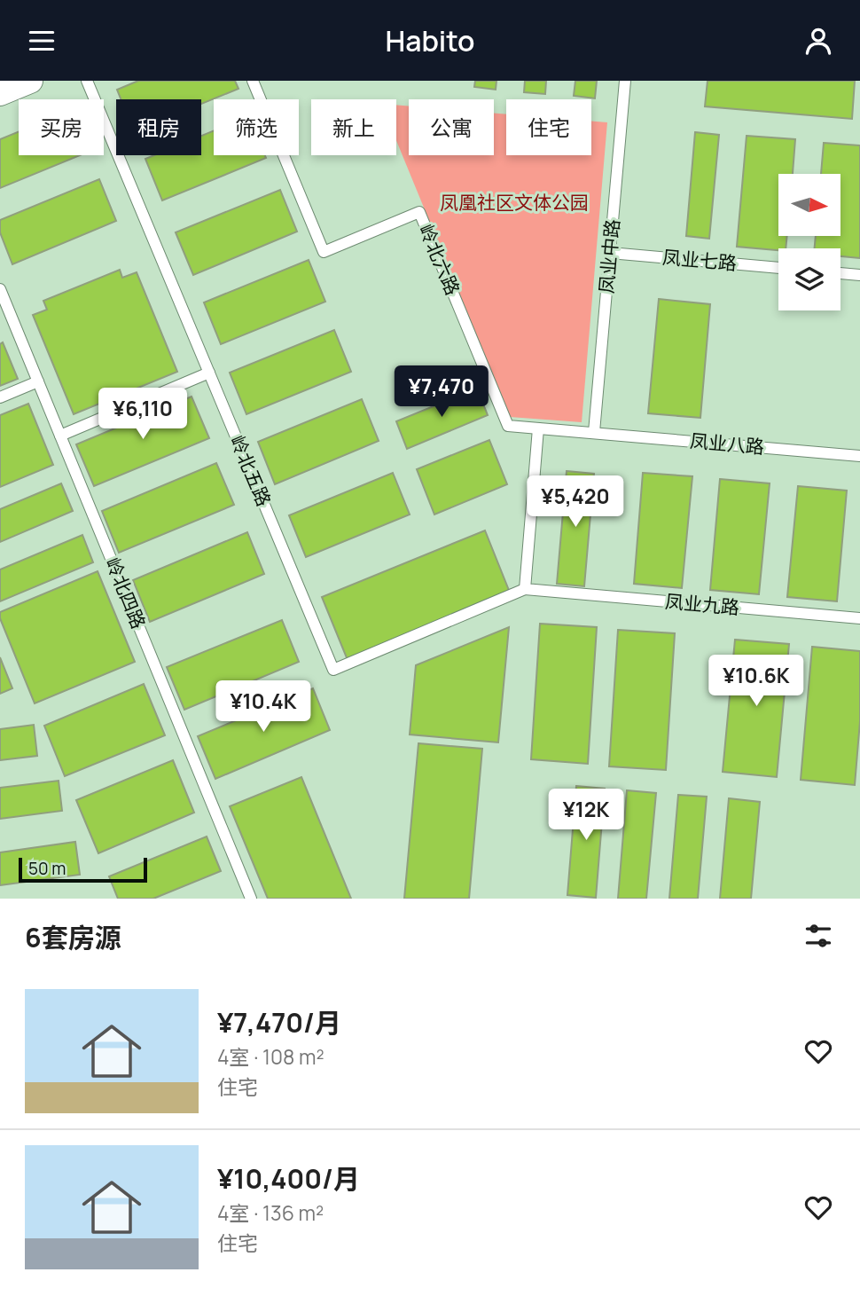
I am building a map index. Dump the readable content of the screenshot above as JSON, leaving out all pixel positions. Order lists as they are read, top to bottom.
{
  "streets": {
    "lane": [
      "凤业中路",
      "岭北六路",
      "凤业七路",
      "凤业八路",
      "岭北五路",
      "岭北四路",
      "凤业九路"
    ]
  },
  "crossings": [
    ["凤业中路", "岭北六路"],
    ["凤业中路", "凤业七路"],
    ["凤业中路", "凤业八路"],
    ["岭北六路", "凤业八路"],
    ["岭北五路", "凤业九路"]
  ],
  "parks": ["凤凰社区文体公园"],
  "scale_bar": "50 m",
  "north": "right",
  "page": {
    "header": "Habito",
    "chip": [
      "买房",
      "租房",
      "筛选",
      "新上",
      "公寓",
      "住宅"
    ],
    "price": [
      "¥7,470",
      "¥6,110",
      "¥5,420",
      "¥10.6K",
      "¥10.4K",
      "¥12K"
    ],
    "scale": "50 m",
    "heading": "6套房源",
    "list": [
      {
        "name": "¥7,470/月",
        "note": "4室 · 108 m² · 住宅"
      },
      {
        "name": "¥10,400/月",
        "note": "4室 · 136 m² · 住宅"
      }
    ]
  }
}
